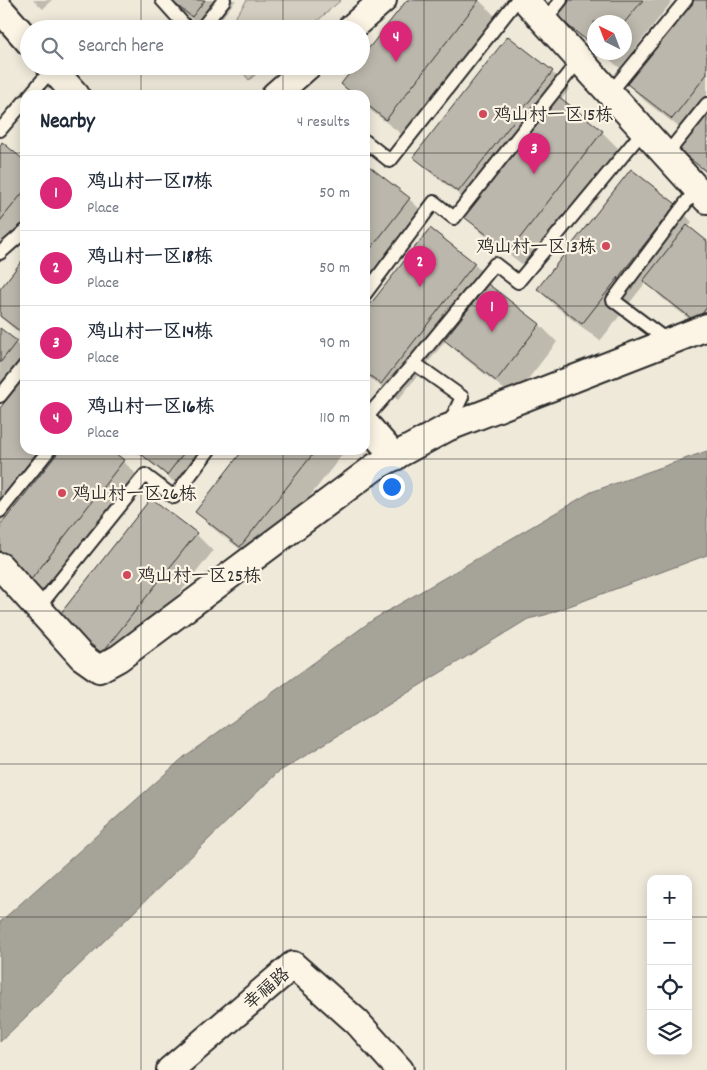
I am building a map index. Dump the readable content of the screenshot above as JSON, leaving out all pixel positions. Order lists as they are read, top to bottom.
{
  "streets": {
    "street": ["幸福路"]
  },
  "places": [
    "鸡山村一区15栋",
    "鸡山村一区13栋",
    "鸡山村一区26栋",
    "鸡山村一区25栋"
  ],
  "north": "top left",
  "page": {
    "search": "Search here",
    "pins": [
      "4",
      "3",
      "2",
      "1"
    ],
    "heading": ["Nearby", "4 results"],
    "list": [
      {
        "mark": "1",
        "name": "鸡山村一区17栋",
        "note": "Place",
        "value": "50 m"
      },
      {
        "mark": "2",
        "name": "鸡山村一区18栋",
        "note": "Place",
        "value": "50 m"
      },
      {
        "mark": "3",
        "name": "鸡山村一区14栋",
        "note": "Place",
        "value": "90 m"
      },
      {
        "mark": "4",
        "name": "鸡山村一区16栋",
        "note": "Place",
        "value": "110 m"
      }
    ],
    "map_buttons": ["+", "−"]
  }
}
